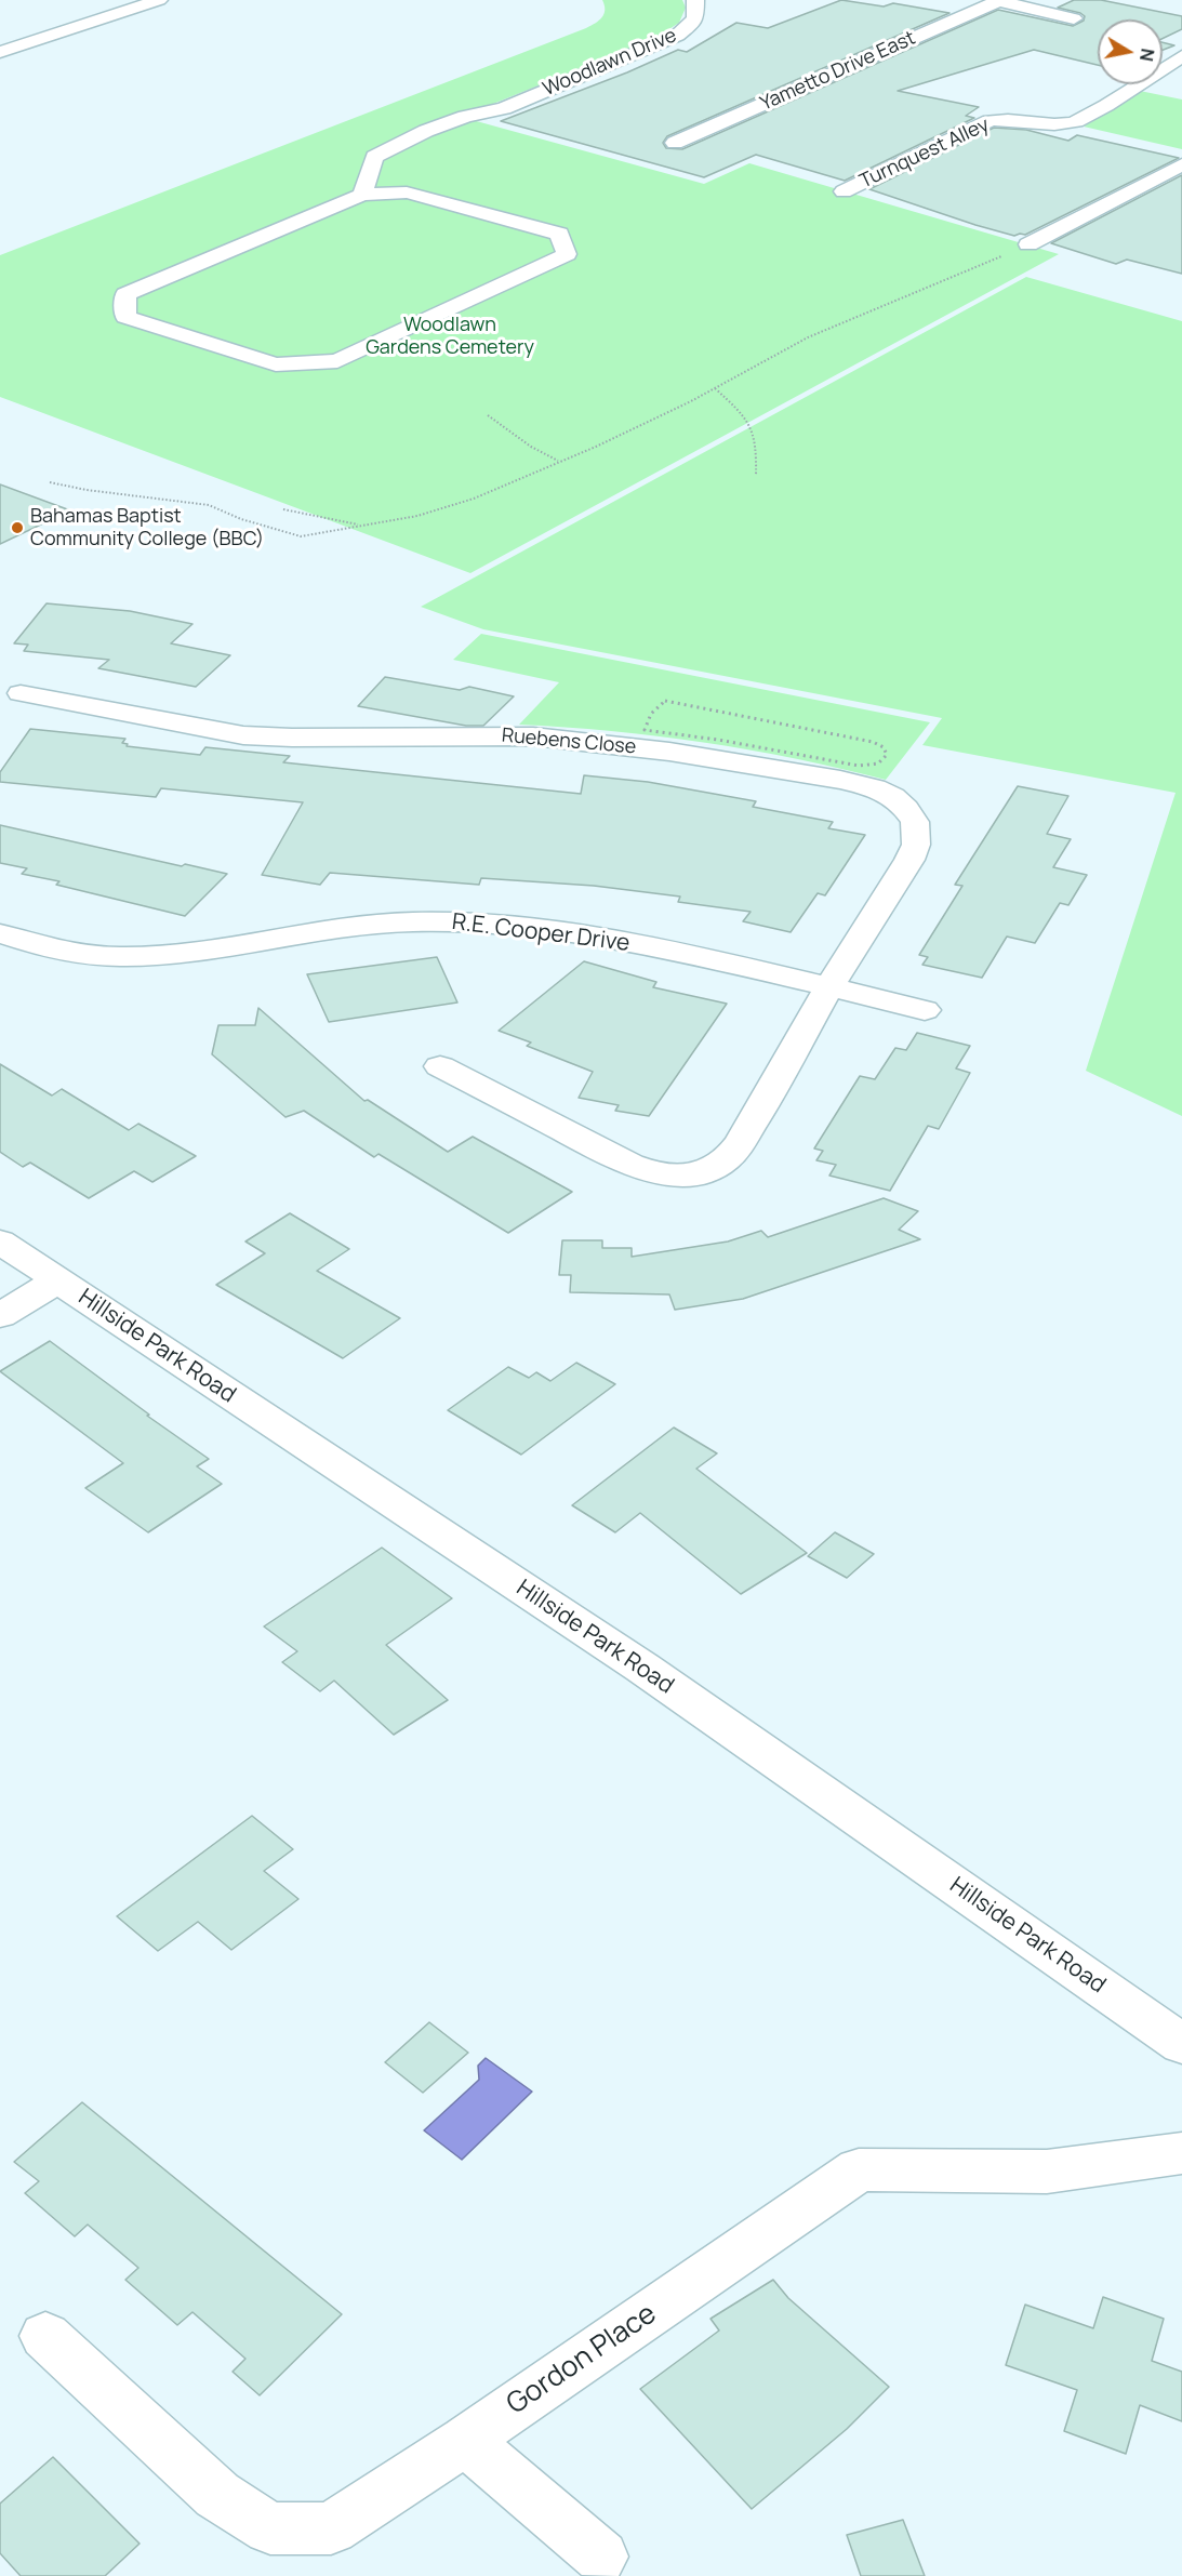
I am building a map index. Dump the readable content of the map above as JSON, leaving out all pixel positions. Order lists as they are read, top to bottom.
{
  "streets": {
    "street": [
      "Woodlawn Drive",
      "Yametto Drive East",
      "Turnquest Alley",
      "Ruebens Close",
      "R.E. Cooper Drive",
      "Hillside Park Road",
      "Gordon Place"
    ]
  },
  "crossings": [
    ["Ruebens Close", "R.E. Cooper Drive"]
  ],
  "parks": ["Woodlawn Gardens Cemetery"],
  "places": ["Bahamas Baptist Community College (BBC)"],
  "north": "right"
}
